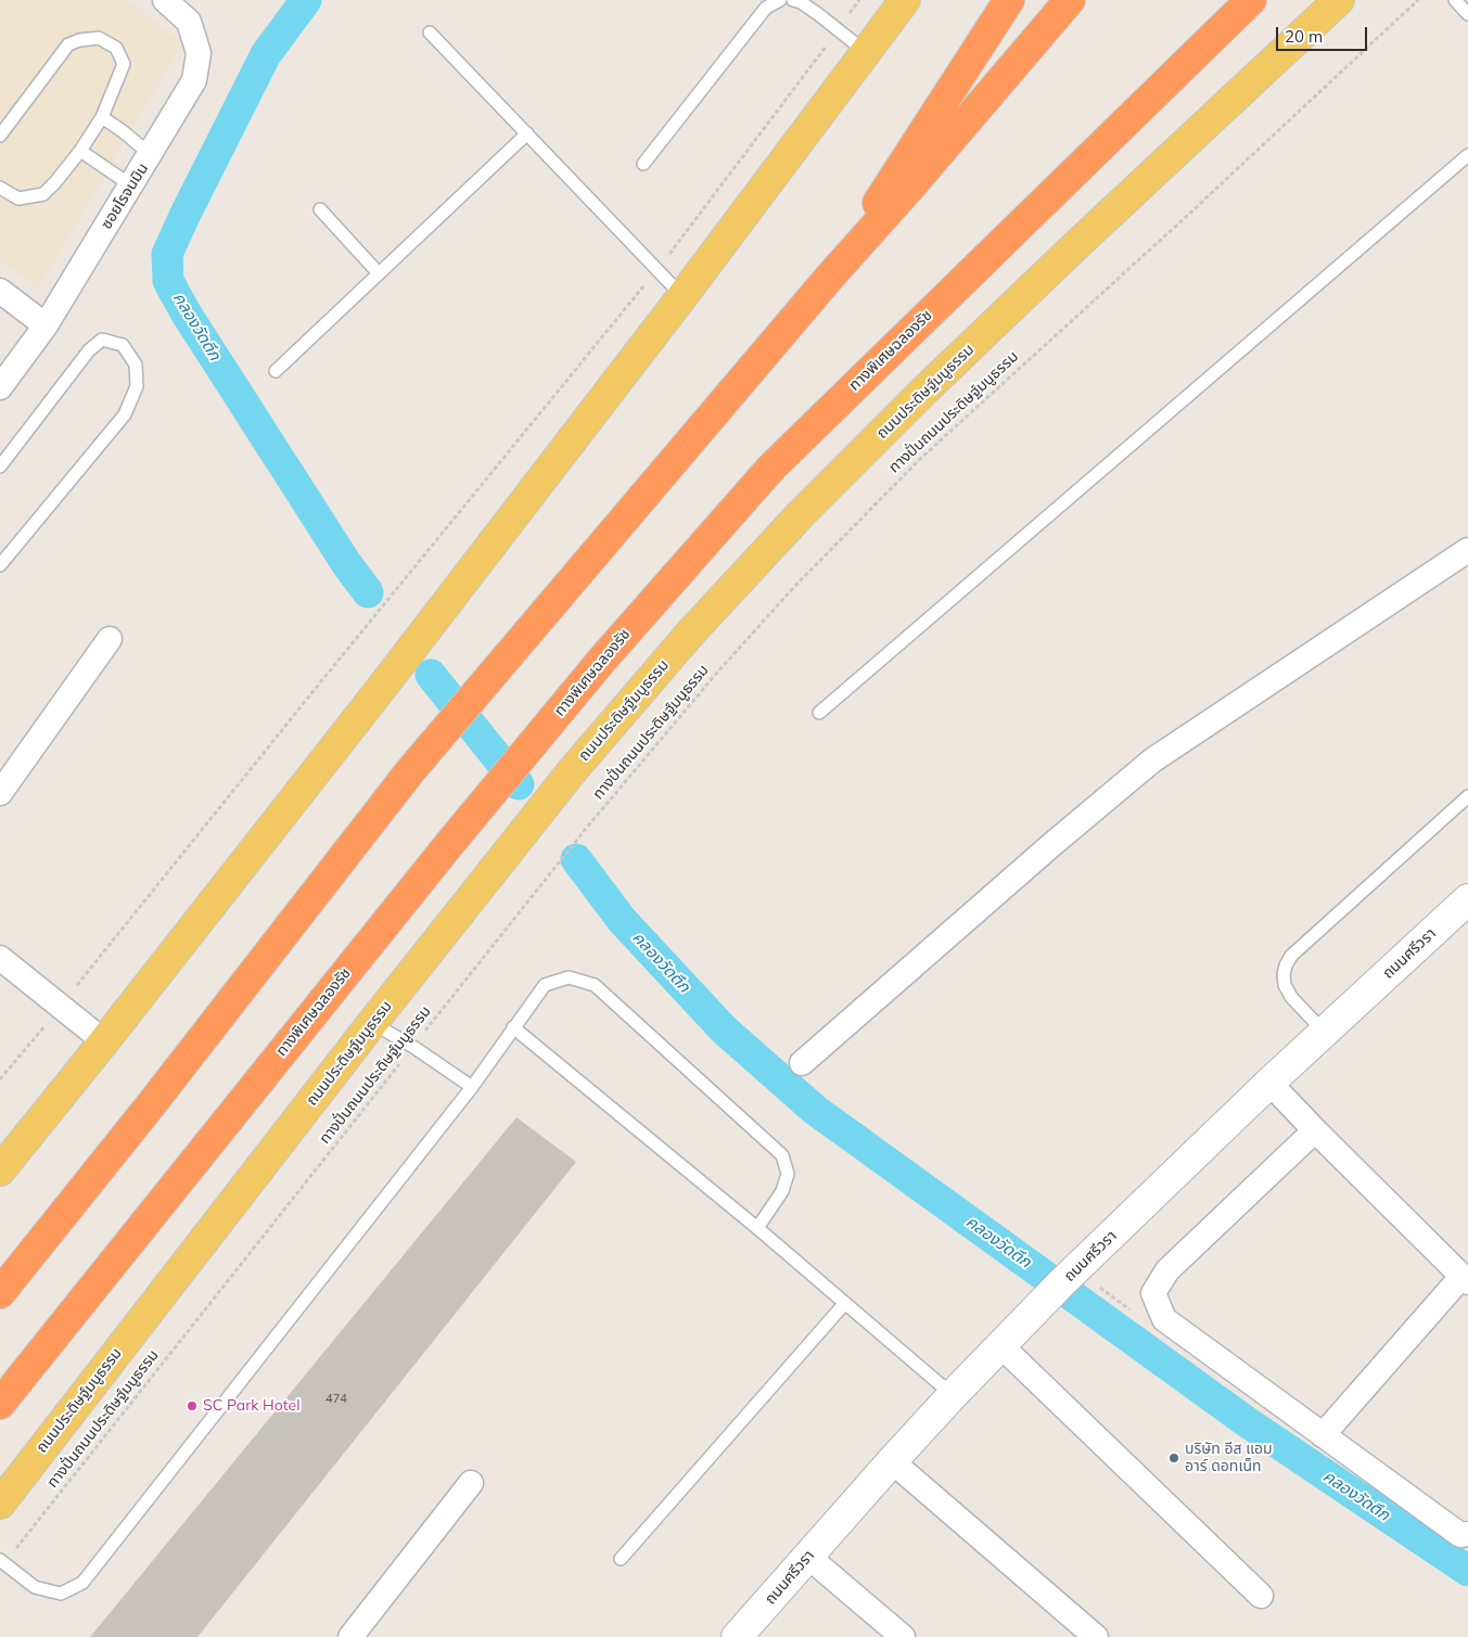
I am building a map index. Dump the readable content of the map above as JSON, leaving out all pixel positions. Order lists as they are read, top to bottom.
{
  "streets": {
    "highway": ["ทางพิเศษฉลองรัช"],
    "main road": ["ถนนประดิษฐ์มนูธรรม"],
    "street": ["ซอยโรจนมิน", "ถนนศรีวรา"],
    "path": ["ทางปั่นถนนประดิษฐ์มนูธรรม"]
  },
  "water": ["คลองวัดตึก"],
  "places": ["SC Park Hotel", "บริษัท อีส แอม อาร์ ดอทเน็ท"],
  "house_numbers": ["474"],
  "scale_bar": "20 m"
}
